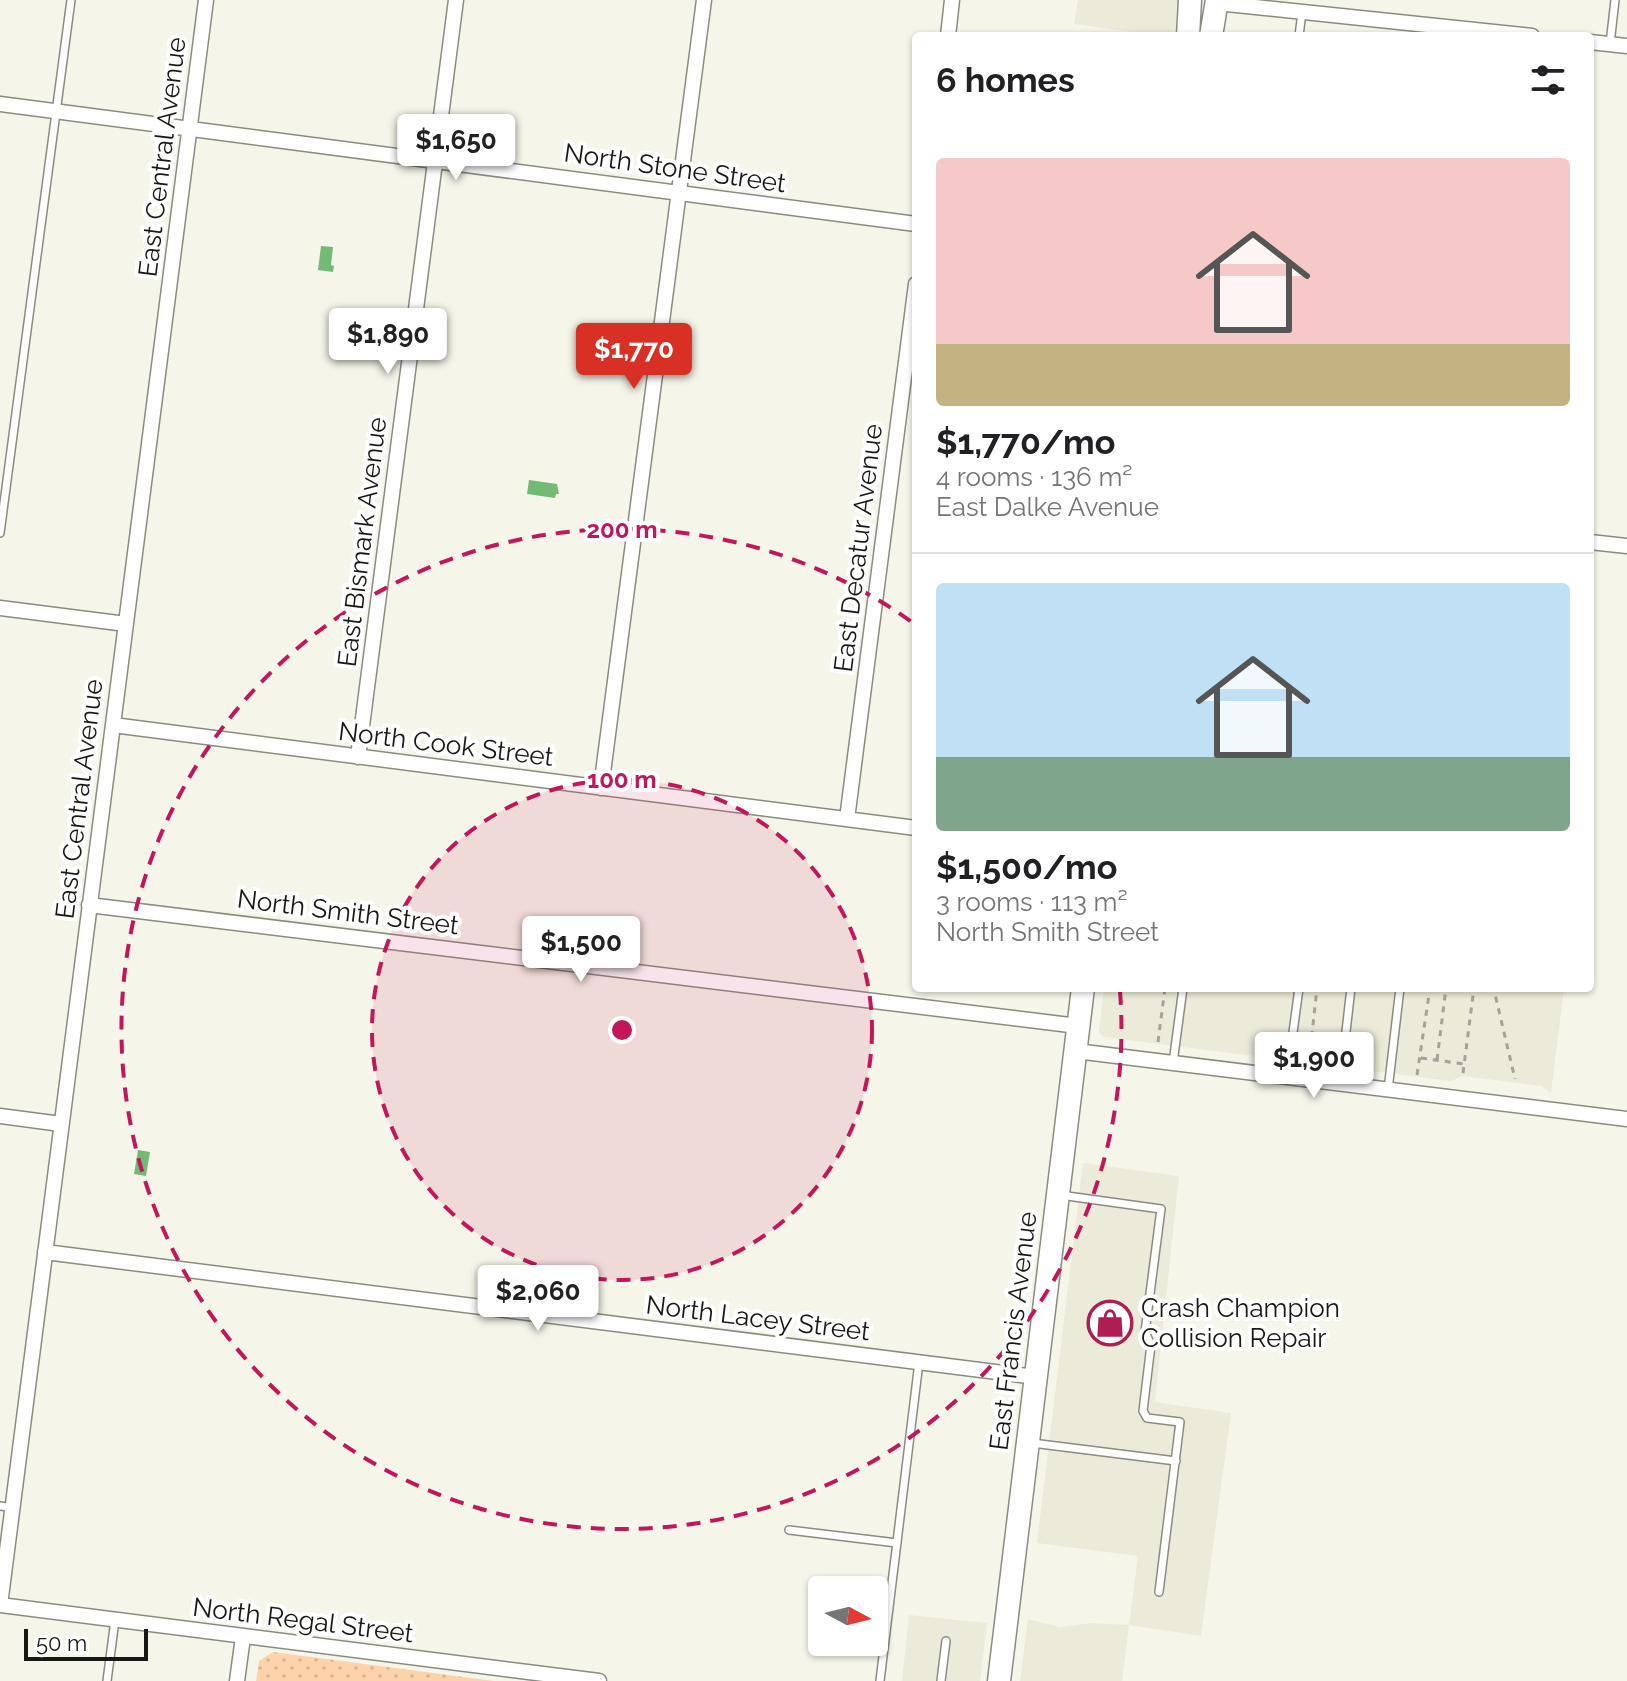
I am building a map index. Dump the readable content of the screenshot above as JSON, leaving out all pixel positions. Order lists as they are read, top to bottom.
{
  "streets": {
    "main road": ["East Francis Avenue"],
    "street": [
      "East Central Avenue",
      "North Stone Street",
      "East Bismark Avenue",
      "East Decatur Avenue",
      "North Cook Street",
      "North Smith Street",
      "North Lacey Street",
      "North Regal Street"
    ]
  },
  "crossings": [
    ["East Central Avenue", "North Stone Street"],
    ["East Central Avenue", "North Cook Street"],
    ["East Central Avenue", "North Smith Street"],
    ["East Central Avenue", "North Lacey Street"],
    ["East Central Avenue", "North Regal Street"],
    ["North Stone Street", "East Bismark Avenue"],
    ["East Bismark Avenue", "North Cook Street"],
    ["East Decatur Avenue", "North Cook Street"],
    ["North Smith Street", "East Francis Avenue"],
    ["North Lacey Street", "East Francis Avenue"]
  ],
  "places": {
    "shop": ["Crash Champion Collision Repair"]
  },
  "scale_bar": "50 m",
  "north": "right",
  "page": {
    "heading": "6 homes",
    "price": [
      "$1,650",
      "$1,890",
      "$1,770",
      "$1,500",
      "$1,900",
      "$2,060"
    ],
    "list": [
      {
        "name": "$1,770/mo",
        "note": "4 rooms · 136 m² · East Dalke Avenue"
      },
      {
        "name": "$1,500/mo",
        "note": "3 rooms · 113 m² · North Smith Street"
      }
    ],
    "scale": "50 m"
  },
  "rings": ["200 m", "100 m"]
}
